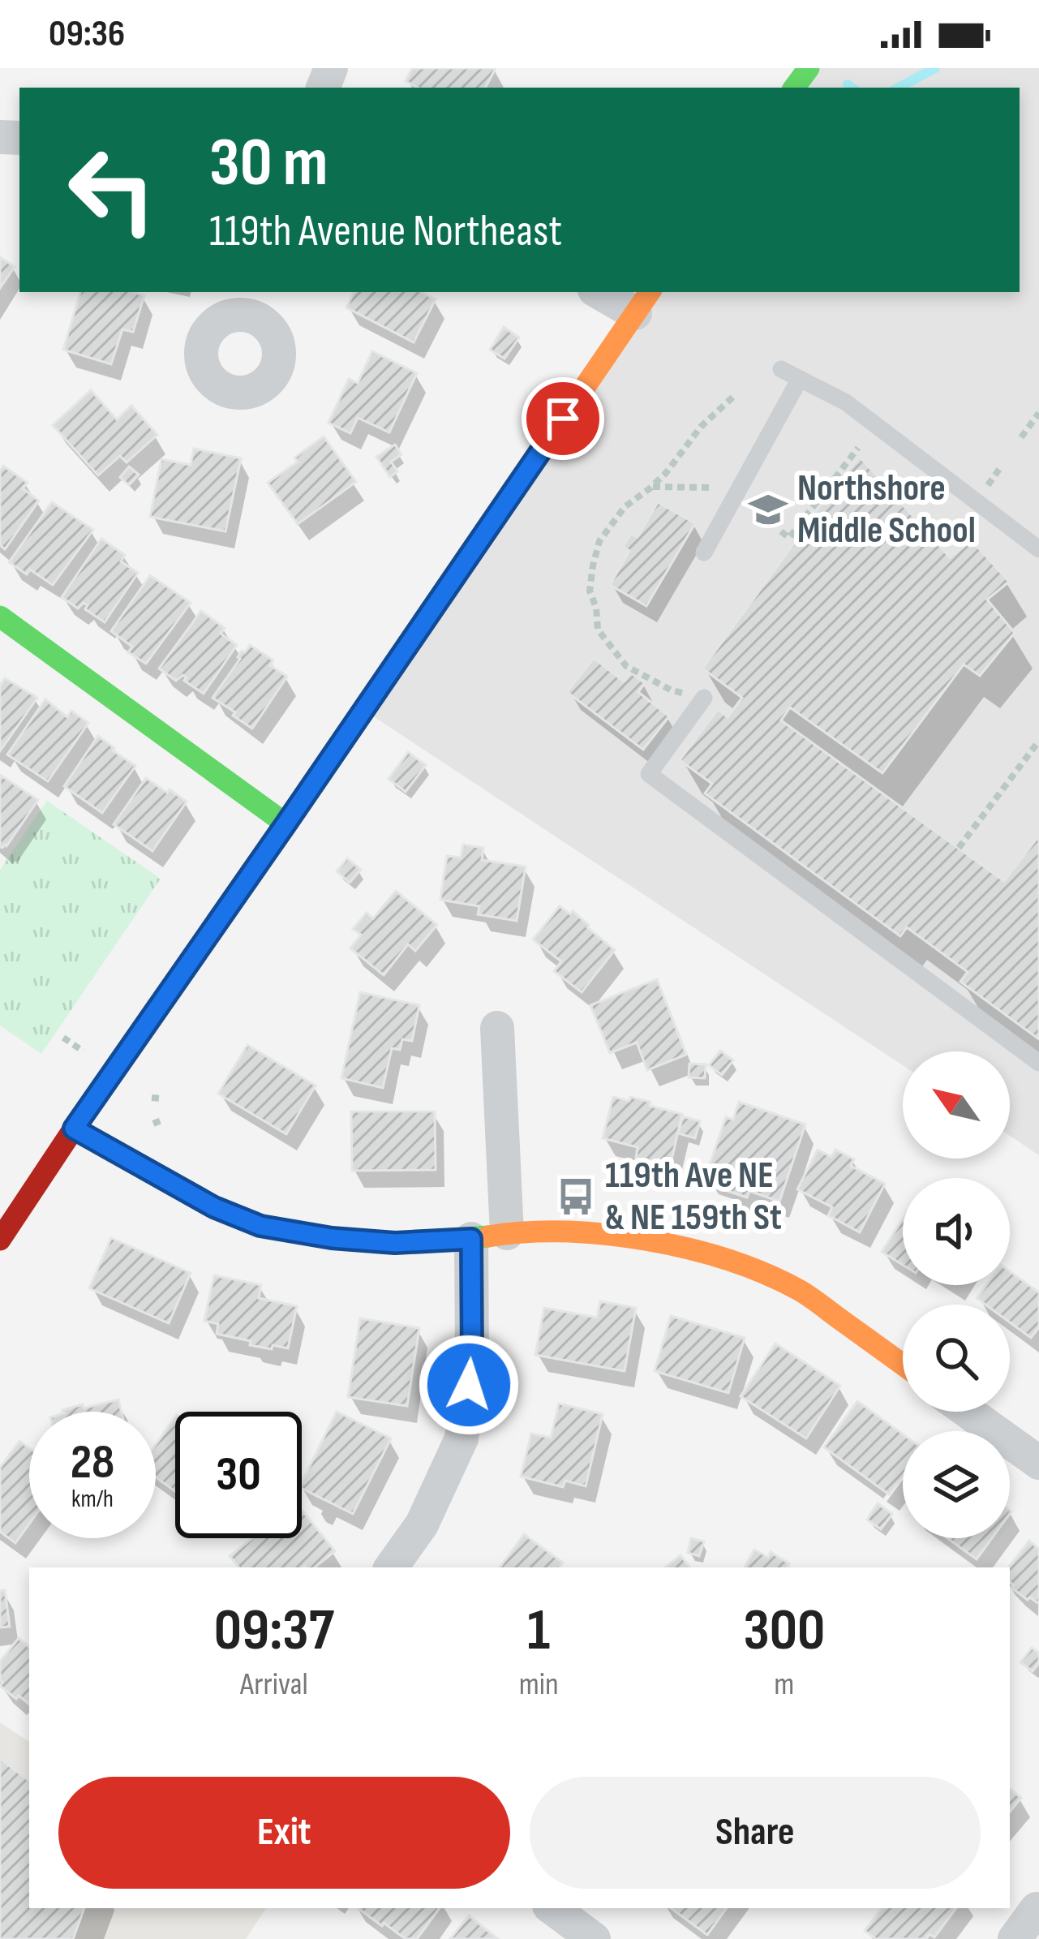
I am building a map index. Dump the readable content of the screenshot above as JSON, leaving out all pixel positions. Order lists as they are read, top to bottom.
{
  "places": {
    "school or university": ["Northshore Middle School"],
    "bus stop": ["119th Ave NE & NE 159th St"]
  },
  "north": "top left",
  "page": {
    "status": "09:36",
    "turn": ["30 m", "119th Avenue Northeast"],
    "speed": "28 km/h",
    "limit": "30",
    "eta": [
      "09:37",
      "Arrival",
      "1",
      "min",
      "300",
      "m"
    ],
    "buttons": ["Exit", "Share"]
  }
}
